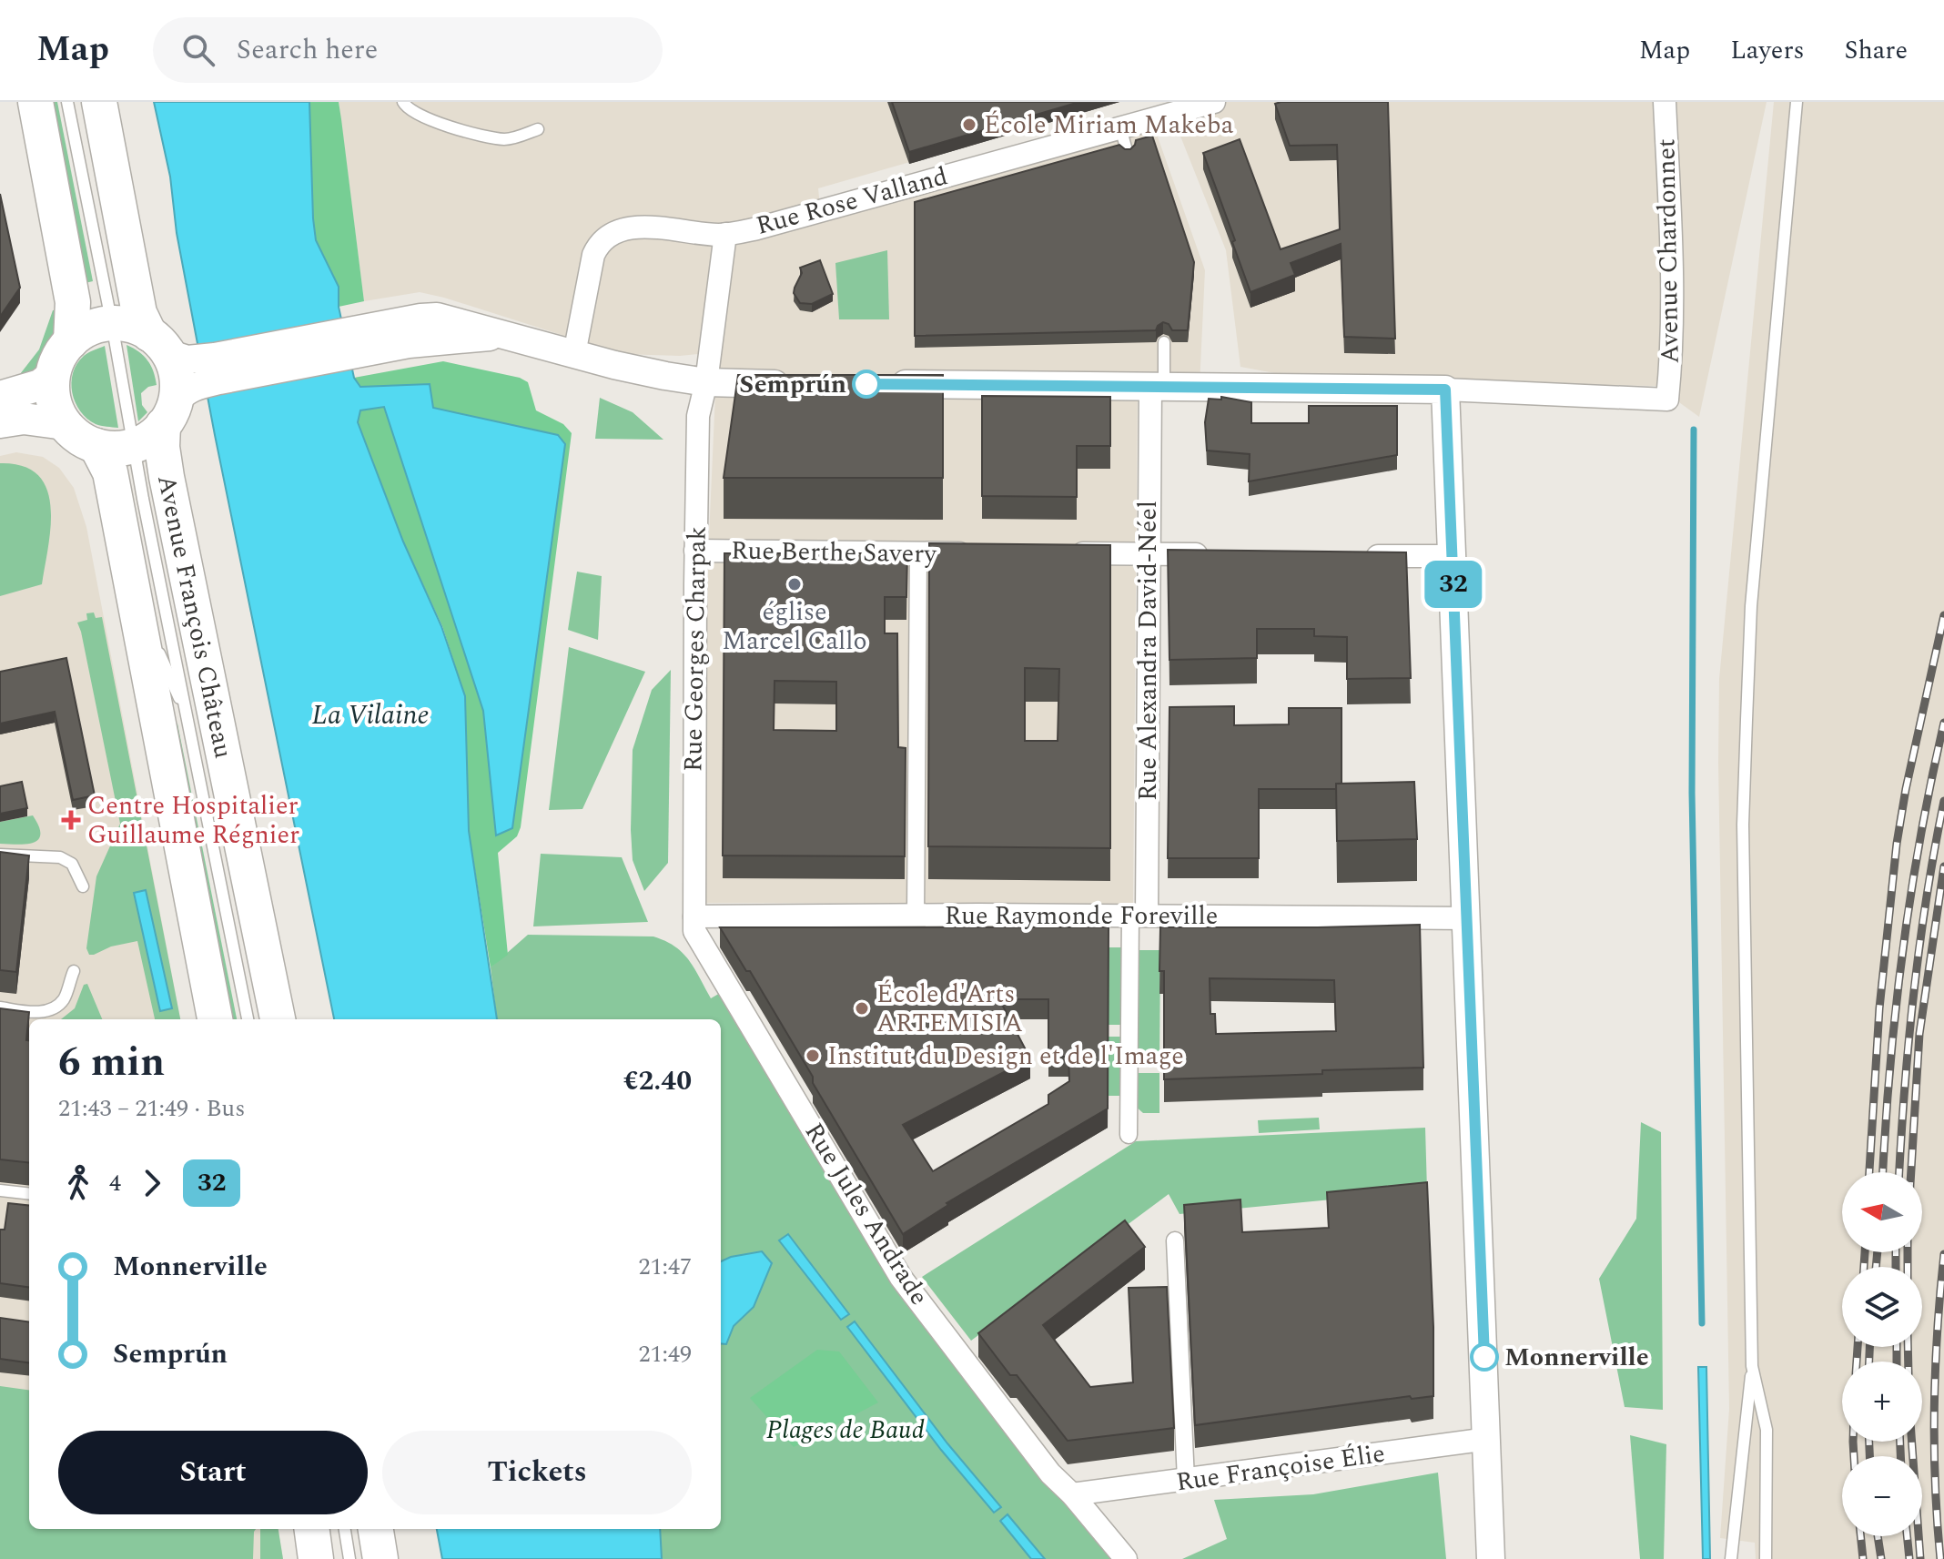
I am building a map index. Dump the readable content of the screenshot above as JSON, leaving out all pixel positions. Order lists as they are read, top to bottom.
{
  "streets": {
    "main road": ["Avenue François Château"],
    "street": [
      "Rue Rose Valland",
      "Avenue Chardonnet",
      "Rue Berthe Savery",
      "Rue Georges Charpak",
      "Rue Alexandra David-Néel",
      "Rue Raymonde Foreville",
      "Rue Jules Andrade",
      "Rue Françoise Élie"
    ]
  },
  "crossings": [
    ["Rue Rose Valland", "Rue Georges Charpak"],
    ["Rue Berthe Savery", "Rue Georges Charpak"],
    ["Rue Georges Charpak", "Rue Raymonde Foreville"],
    ["Rue Georges Charpak", "Rue Jules Andrade"],
    ["Rue Alexandra David-Néel", "Rue Raymonde Foreville"],
    ["Rue Raymonde Foreville", "Rue Jules Andrade"],
    ["Rue Jules Andrade", "Rue Françoise Élie"]
  ],
  "water": ["La Vilaine"],
  "parks": ["Plages de Baud"],
  "places": {
    "other": [
      "École Miriam Makeba",
      "Semprún",
      "église Marcel Callo",
      "École d'Arts ARTEMISIA",
      "Institut du Design et de l'Image",
      "Monnerville"
    ],
    "health": ["Centre Hospitalier Guillaume Régnier"]
  },
  "lines": ["bus line 32"],
  "north": "left",
  "page": {
    "header": "Map",
    "search": "Search here",
    "nav": ["Map", "Layers", "Share"],
    "on_map": "32",
    "heading": ["6 min", "21:43 – 21:49 · Bus", "€2.40"],
    "legs": ["4", "32"],
    "map_buttons": ["+", "−"],
    "list": [
      {
        "name": "Monnerville",
        "value": "21:47"
      },
      {
        "name": "Semprún",
        "value": "21:49"
      }
    ],
    "buttons": ["Start", "Tickets"]
  }
}
